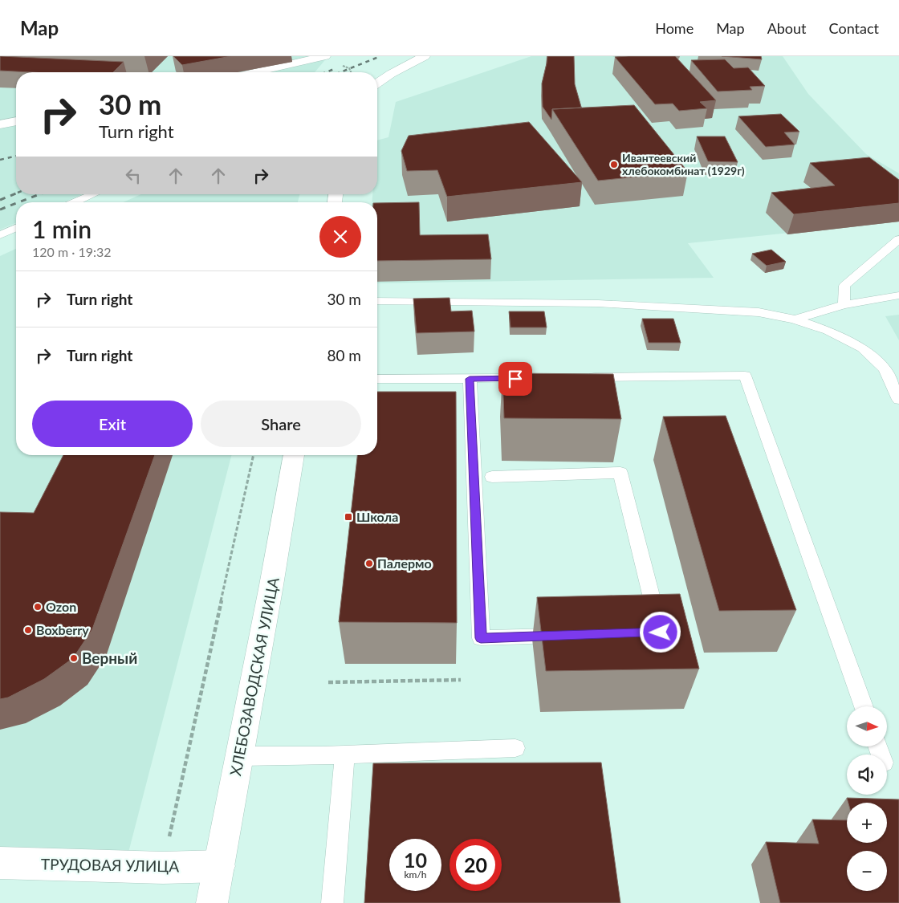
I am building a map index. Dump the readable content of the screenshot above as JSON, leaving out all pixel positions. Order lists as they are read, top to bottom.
{
  "streets": {
    "main road": ["ХЛЕБОЗАВОДСКАЯ УЛИЦА", "ТРУДОВАЯ УЛИЦА"]
  },
  "crossings": [
    ["ХЛЕБОЗАВОДСКАЯ УЛИЦА", "ТРУДОВАЯ УЛИЦА"]
  ],
  "places": {
    "other": [
      "Ивантеевский хлебокомбинат (1929г)",
      "Палермо",
      "Ozon",
      "Boxberry",
      "Верный"
    ],
    "transit": ["Школа"]
  },
  "north": "right",
  "page": {
    "header": "Map",
    "nav": [
      "Home",
      "Map",
      "About",
      "Contact"
    ],
    "turn": ["30 m", "Turn right"],
    "heading": ["1 min", "120 m · 19:32"],
    "list": [
      {
        "name": "Turn right",
        "value": "30 m"
      },
      {
        "name": "Turn right",
        "value": "80 m"
      }
    ],
    "buttons": ["Exit", "Share"],
    "map_buttons": ["+", "−"],
    "speed": "10 km/h",
    "limit": "20"
  }
}
